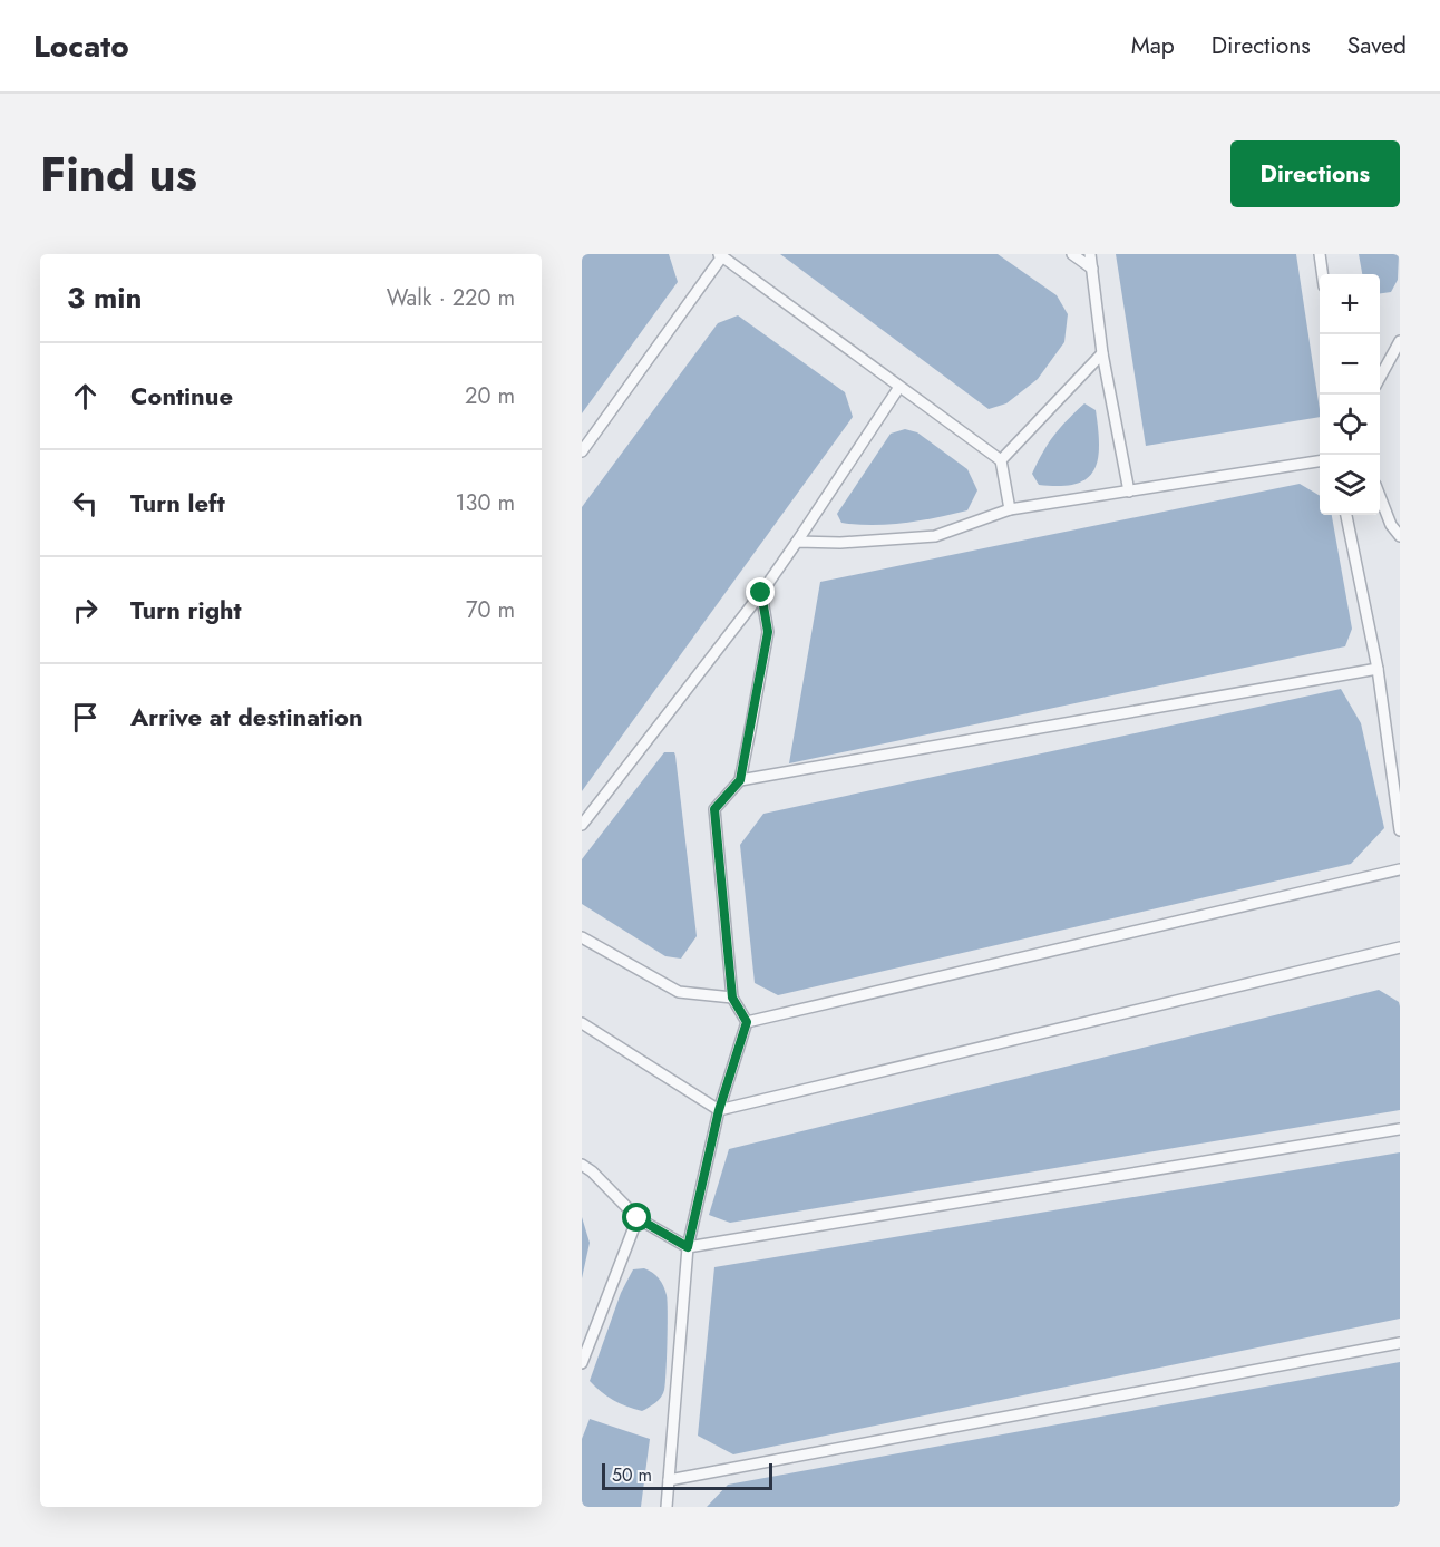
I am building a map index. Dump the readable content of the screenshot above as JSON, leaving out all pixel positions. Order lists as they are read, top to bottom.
{
  "scale_bar": "50 m",
  "page": {
    "header": "Locato",
    "nav": ["Map", "Directions", "Saved"],
    "title": "Find us",
    "buttons": "Directions",
    "heading": ["3 min", "Walk · 220 m"],
    "map_buttons": ["+", "−"],
    "list": [
      ["Continue", "20 m"],
      ["Turn left", "130 m"],
      ["Turn right", "70 m"],
      "Arrive at destination"
    ],
    "scale": "50 m"
  }
}
